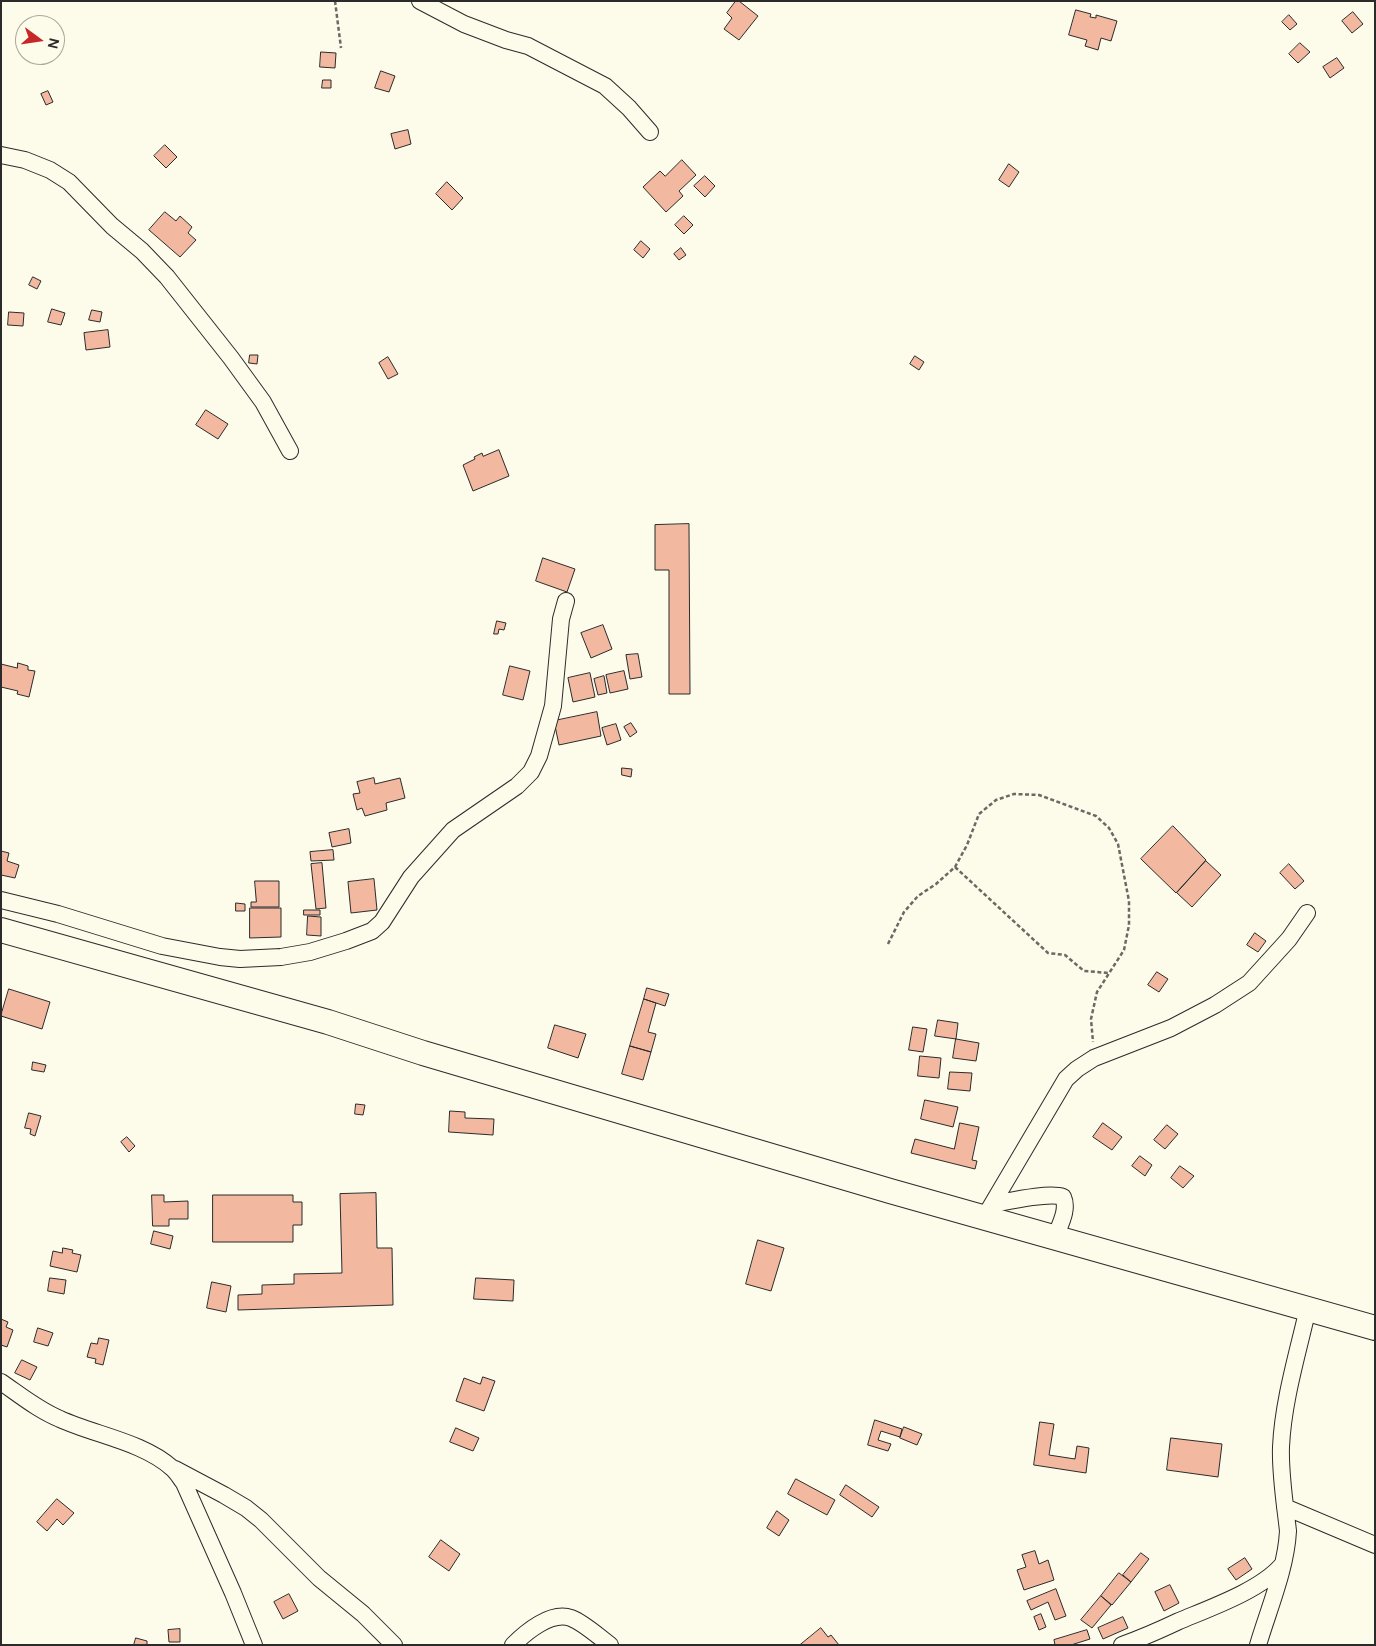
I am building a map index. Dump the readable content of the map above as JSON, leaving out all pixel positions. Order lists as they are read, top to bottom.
{
  "north": "right"
}
